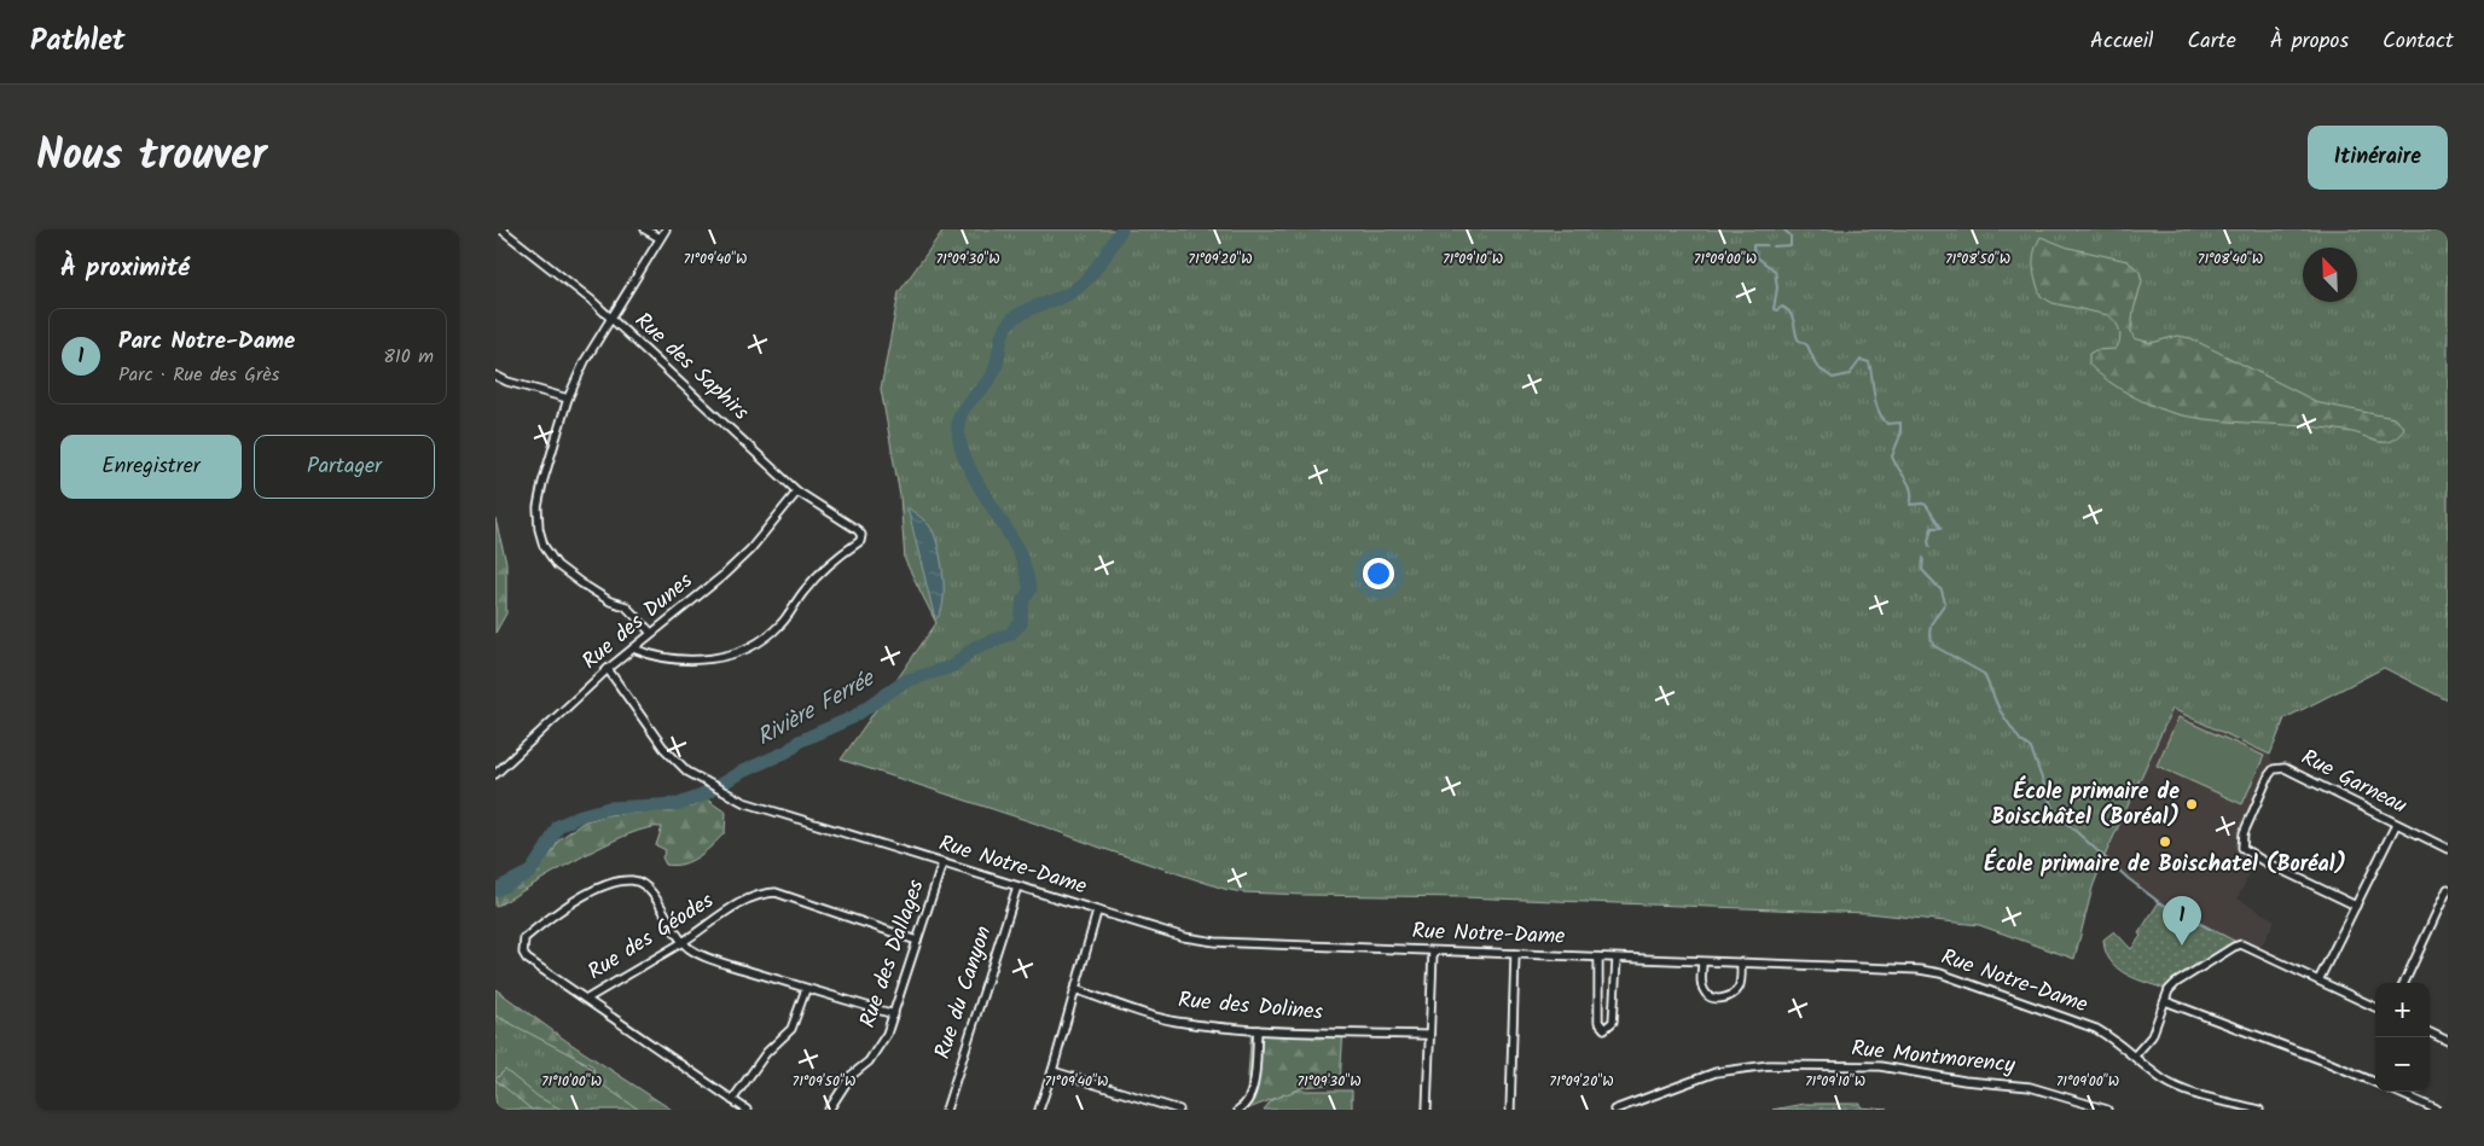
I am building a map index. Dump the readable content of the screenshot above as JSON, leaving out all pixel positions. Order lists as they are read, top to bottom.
{
  "streets": {
    "street": [
      "Rue des Saphirs",
      "Rue des Dunes",
      "Rue Garneau",
      "Rue Notre-Dame",
      "Rue des Géodes",
      "Rue des Dallages",
      "Rue du Canyon",
      "Rue des Dolines",
      "Rue Montmorency"
    ]
  },
  "crossings": [
    ["Rue des Saphirs", "Rue des Dunes"],
    ["Rue des Dunes", "Rue Notre-Dame"],
    ["Rue Notre-Dame", "Rue des Dallages"],
    ["Rue Notre-Dame", "Rue du Canyon"],
    ["Rue des Géodes", "Rue des Dallages"]
  ],
  "water": ["Rivière Ferrée"],
  "places": ["École primaire de Boischâtel (Boréal)", "École primaire de Boischatel (Boréal)"],
  "north": "top left",
  "page": {
    "header": "Pathlet",
    "nav": [
      "Accueil",
      "Carte",
      "À propos",
      "Contact"
    ],
    "title": "Nous trouver",
    "buttons": [
      "Itinéraire",
      ["Enregistrer", "Partager"]
    ],
    "heading": "À proximité",
    "list": [
      {
        "mark": "1",
        "name": "Parc Notre-Dame",
        "note": "Parc · Rue des Grès",
        "value": "810 m"
      }
    ],
    "pins": "1",
    "map_buttons": ["+", "−"]
  },
  "coordinates": [
    "71°09'40\"W",
    "71°09'30\"W",
    "71°09'20\"W",
    "71°09'10\"W",
    "71°09'00\"W",
    "71°08'50\"W",
    "71°08'40\"W",
    "71°10'00\"W",
    "71°09'50\"W"
  ]
}
